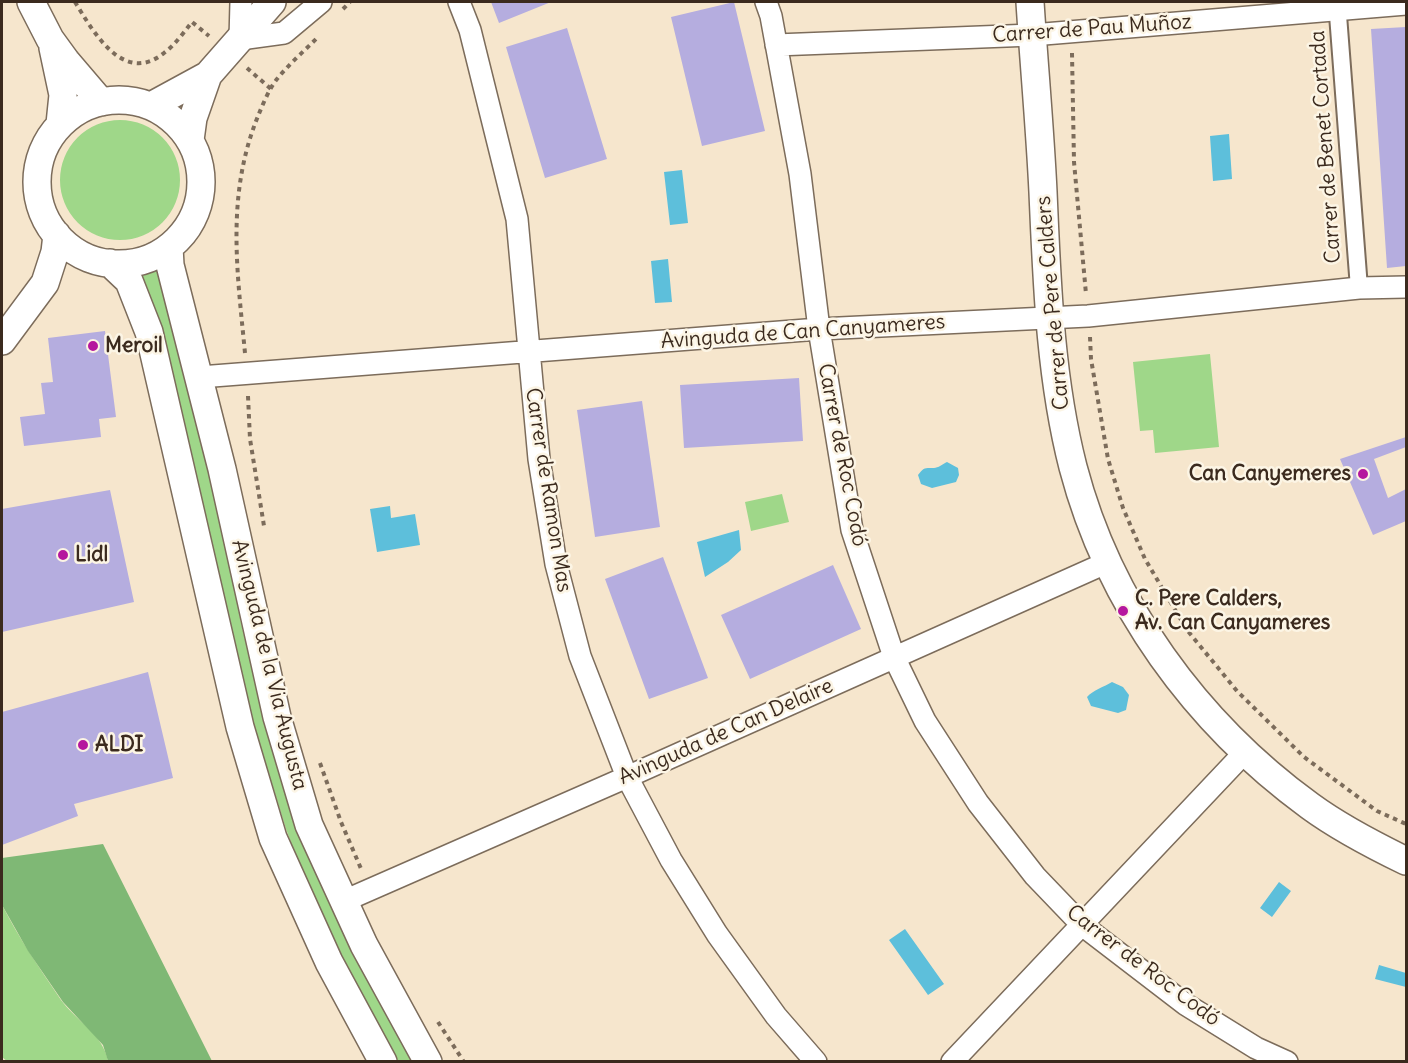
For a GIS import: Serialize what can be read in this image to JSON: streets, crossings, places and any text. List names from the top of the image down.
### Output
{
  "streets": {
    "street": [
      "Carrer de Pau Muñoz",
      "Carrer de Benet Cortada",
      "Carrer de Pere Calders",
      "Avinguda de Can Canyameres",
      "Carrer de Roc Codó",
      "Carrer de Ramon Mas",
      "Avinguda de la Via Augusta",
      "Avinguda de Can Delaire"
    ]
  },
  "crossings": [
    ["Carrer de Pau Muñoz", "Carrer de Benet Cortada"],
    ["Carrer de Pau Muñoz", "Carrer de Pere Calders"],
    ["Carrer de Pau Muñoz", "Carrer de Roc Codó"],
    ["Carrer de Benet Cortada", "Avinguda de Can Canyameres"],
    ["Carrer de Pere Calders", "Avinguda de Can Canyameres"],
    ["Carrer de Pere Calders", "Avinguda de Can Delaire"],
    ["Avinguda de Can Canyameres", "Carrer de Roc Codó"],
    ["Avinguda de Can Canyameres", "Carrer de Ramon Mas"],
    ["Avinguda de Can Canyameres", "Avinguda de la Via Augusta"],
    ["Carrer de Roc Codó", "Avinguda de Can Delaire"],
    ["Carrer de Ramon Mas", "Avinguda de Can Delaire"],
    ["Avinguda de la Via Augusta", "Avinguda de Can Delaire"]
  ],
  "places": [
    "Meroil",
    "Can Canyemeres",
    "Lidl",
    "C. Pere Calders, Av. Can Canyameres",
    "ALDI"
  ]
}
